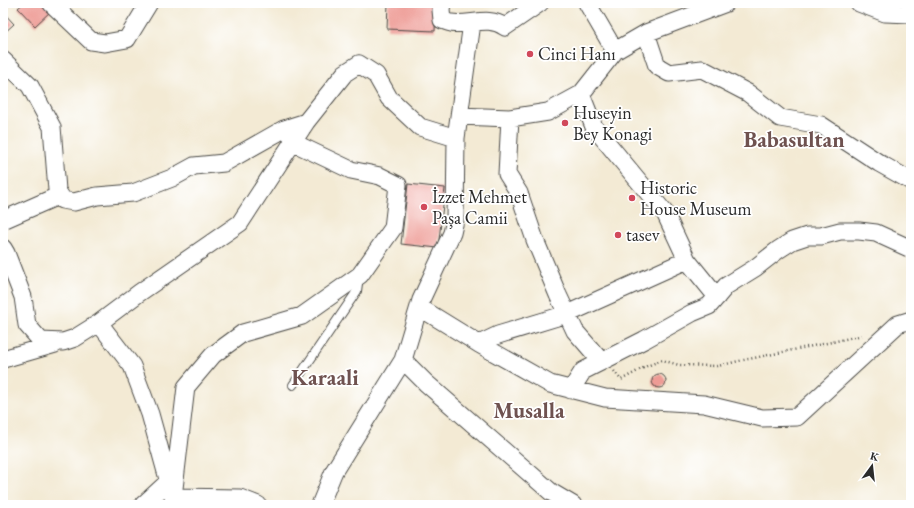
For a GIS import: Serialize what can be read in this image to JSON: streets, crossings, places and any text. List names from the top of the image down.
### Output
{
  "districts": ["Babasultan", "Karaali", "Musalla"],
  "places": [
    "Cinci Hanı",
    "Huseyin Bey Konagi",
    "Historic House Museum",
    "İzzet Mehmet Paşa Camii",
    "tasev"
  ],
  "north": "top"
}
